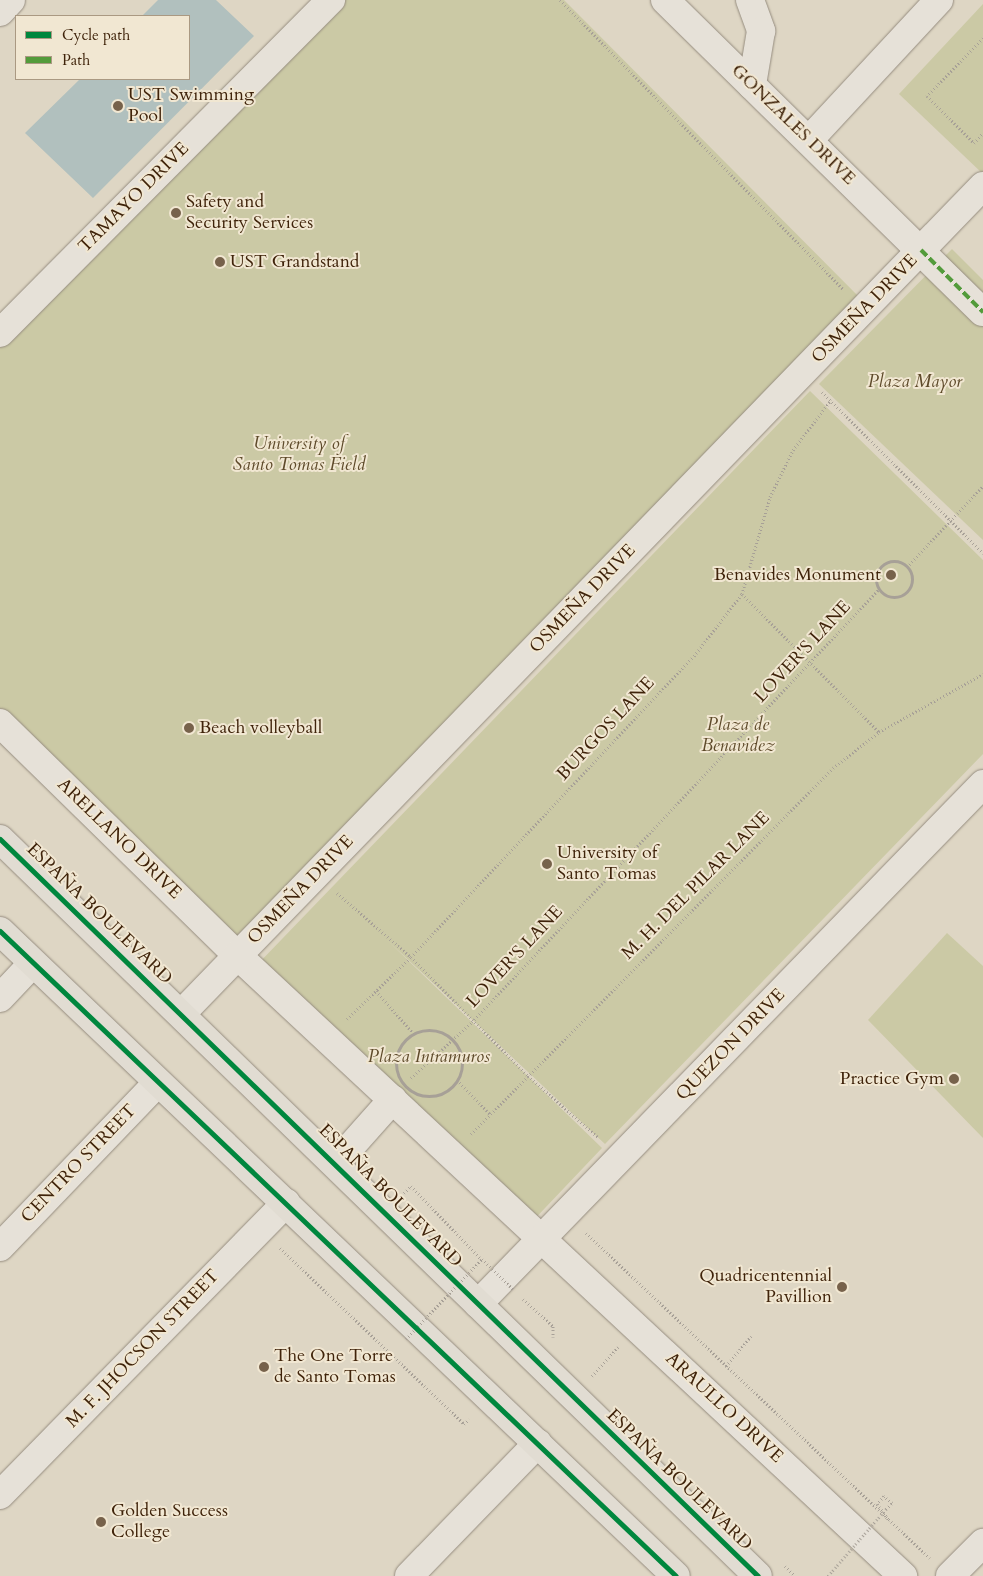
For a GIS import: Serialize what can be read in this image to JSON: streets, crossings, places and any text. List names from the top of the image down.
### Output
{
  "streets": {
    "main road": ["ESPAÑA BOULEVARD"],
    "street": [
      "GONZALES DRIVE",
      "TAMAYO DRIVE",
      "OSMEÑA DRIVE",
      "ARELLANO DRIVE",
      "QUEZON DRIVE",
      "CENTRO STREET",
      "M. F. JHOCSON STREET",
      "ARAULLO DRIVE"
    ],
    "path": ["LOVER'S LANE", "BURGOS LANE", "M. H. DEL PILAR LANE"]
  },
  "crossings": [
    ["GONZALES DRIVE", "OSMEÑA DRIVE"],
    ["OSMEÑA DRIVE", "ARELLANO DRIVE"],
    ["OSMEÑA DRIVE", "ESPAÑA BOULEVARD"],
    ["ESPAÑA BOULEVARD", "QUEZON DRIVE"],
    ["QUEZON DRIVE", "ARAULLO DRIVE"]
  ],
  "parks": [
    "Plaza Mayor",
    "University of Santo Tomas Field",
    "Plaza de Benavidez",
    "Plaza Intramuros"
  ],
  "places": [
    "UST Swimming Pool",
    "Safety and Security Services",
    "UST Grandstand",
    "Benavides Monument",
    "Beach volleyball",
    "University of Santo Tomas",
    "Practice Gym",
    "Quadricentennial Pavillion",
    "The One Torre de Santo Tomas",
    "Golden Success College"
  ],
  "legend": ["Cycle path", "Path"]
}
